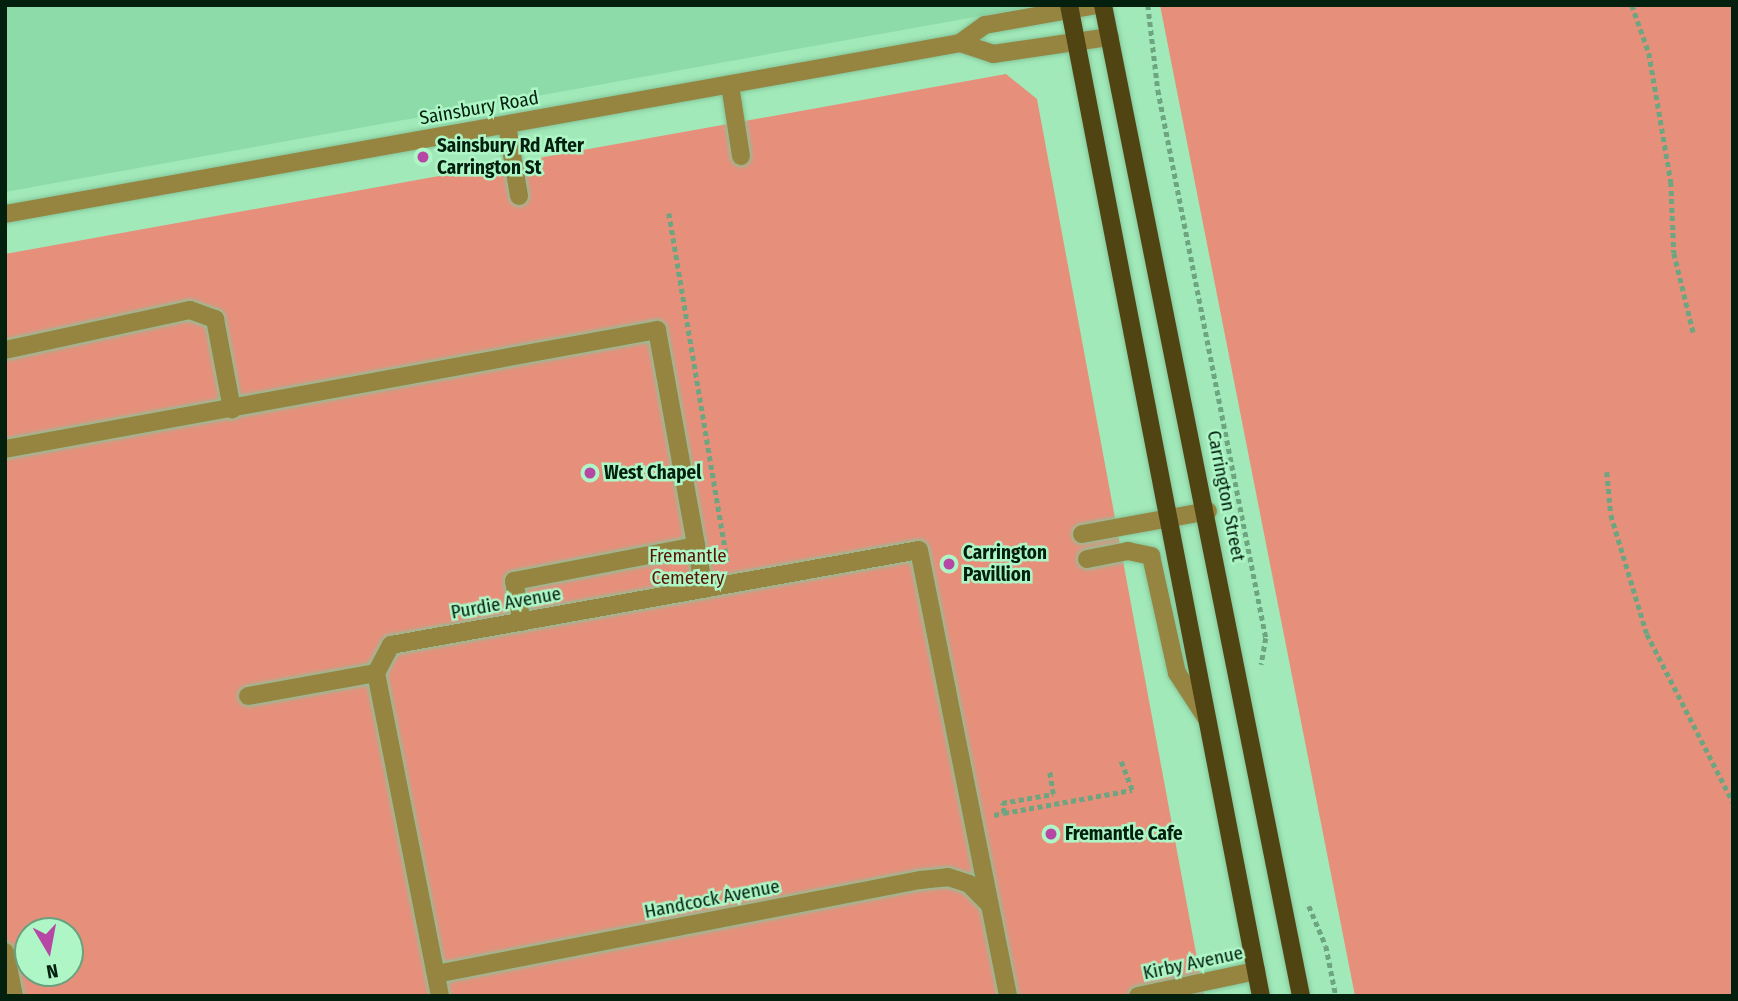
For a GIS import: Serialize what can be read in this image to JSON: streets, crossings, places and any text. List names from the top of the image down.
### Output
{
  "streets": {
    "main road": ["Carrington Street"],
    "street": [
      "Sainsbury Road",
      "Purdie Avenue",
      "Handcock Avenue",
      "Kirby Avenue"
    ]
  },
  "crossings": [
    ["Sainsbury Road", "Carrington Street"]
  ],
  "parks": ["Fremantle Cemetery"],
  "places": [
    "Sainsbury Rd After Carrington St",
    "West Chapel",
    "Carrington Pavillion",
    "Fremantle Cafe"
  ],
  "north": "bottom"
}
